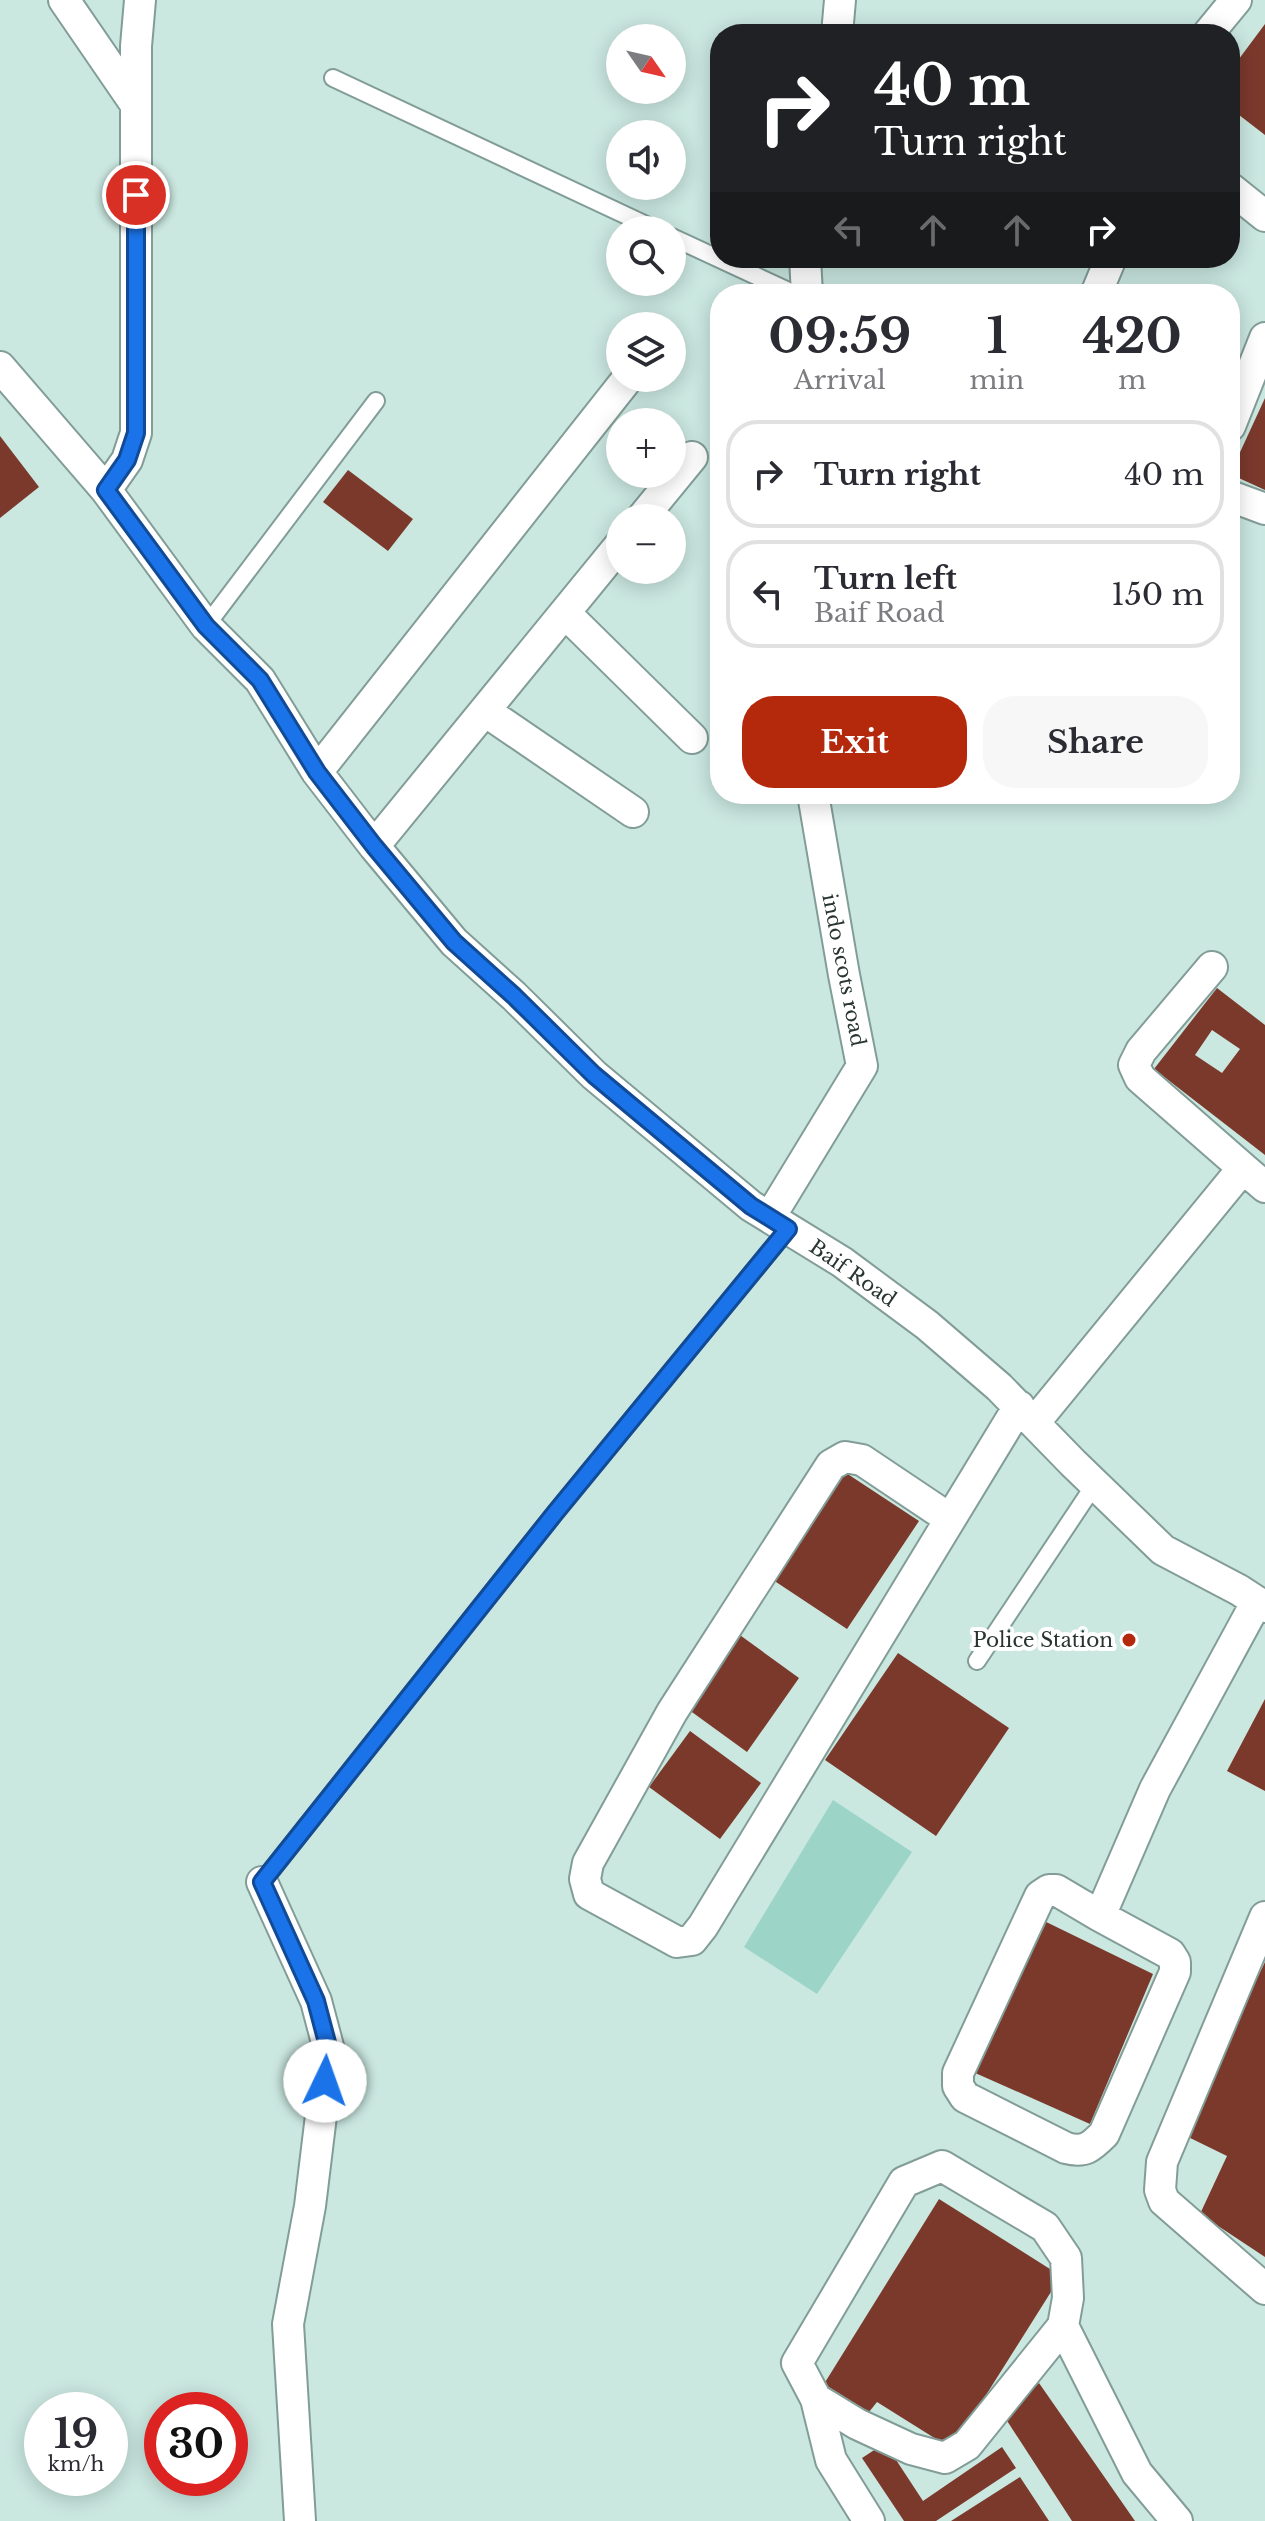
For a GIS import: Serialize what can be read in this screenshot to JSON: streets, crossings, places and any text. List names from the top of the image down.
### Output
{
  "streets": {
    "street": ["indo scots road", "Baif Road"]
  },
  "crossings": [
    ["indo scots road", "Baif Road"]
  ],
  "places": ["Police Station"],
  "north": "bottom right",
  "page": {
    "map_buttons": ["+", "−"],
    "turn": ["40 m", "Turn right"],
    "eta": [
      "09:59",
      "Arrival",
      "1",
      "min",
      "420",
      "m"
    ],
    "list": [
      {
        "name": "Turn right",
        "value": "40 m"
      },
      {
        "name": "Turn left",
        "note": "Baif Road",
        "value": "150 m"
      }
    ],
    "buttons": ["Exit", "Share"],
    "speed": "19 km/h",
    "limit": "30"
  }
}
